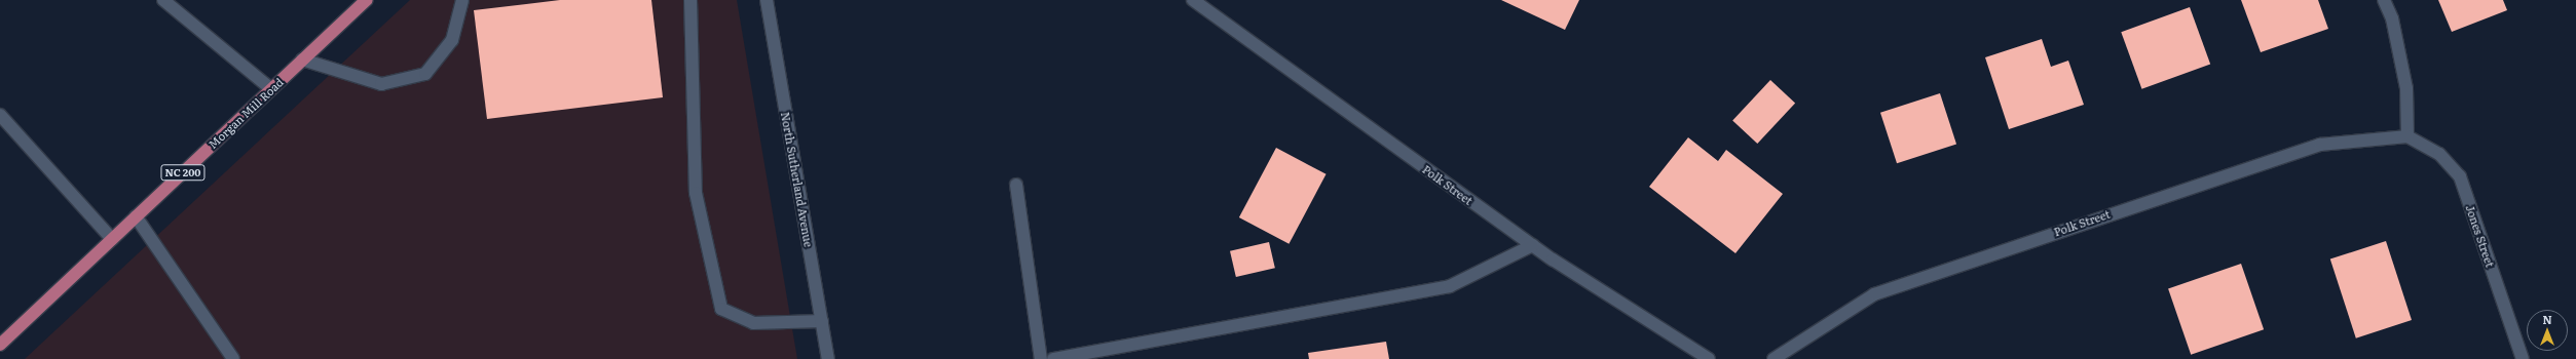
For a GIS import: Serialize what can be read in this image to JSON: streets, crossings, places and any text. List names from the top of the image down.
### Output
{
  "streets": {
    "main road": ["Morgan Mill Road", "NC 200"],
    "street": ["North Sutherland Avenue", "Polk Street", "Jones Street"]
  },
  "crossings": [
    ["Polk Street", "Jones Street"]
  ],
  "north": "top"
}
